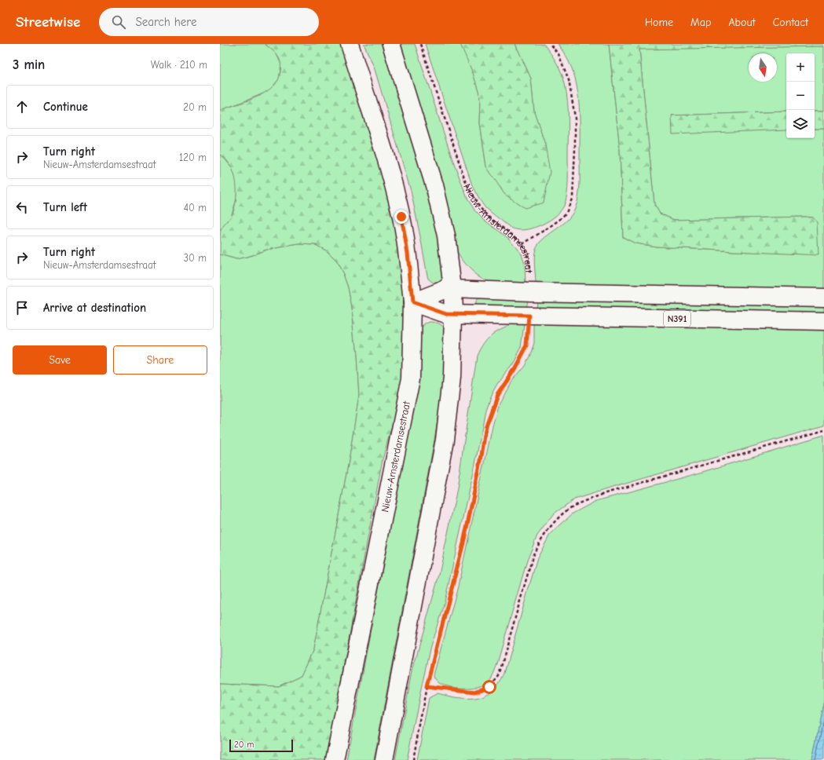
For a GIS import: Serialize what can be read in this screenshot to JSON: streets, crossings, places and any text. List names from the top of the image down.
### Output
{
  "streets": {
    "main road": ["Nieuw-Amsterdamsestraat", "N391"]
  },
  "crossings": [
    ["Nieuw-Amsterdamsestraat", "N391"]
  ],
  "scale_bar": "20 m",
  "north": "bottom",
  "page": {
    "header": "Streetwise",
    "search": "Search here",
    "nav": [
      "Home",
      "Map",
      "About",
      "Contact"
    ],
    "heading": ["3 min", "Walk · 210 m"],
    "map_buttons": ["+", "−"],
    "list": [
      ["Continue", "20 m"],
      ["Turn right", "Nieuw-Amsterdamsestraat", "120 m"],
      ["Turn left", "40 m"],
      ["Turn right", "Nieuw-Amsterdamsestraat", "30 m"],
      "Arrive at destination"
    ],
    "buttons": ["Save", "Share"],
    "scale": "20 m"
  }
}
